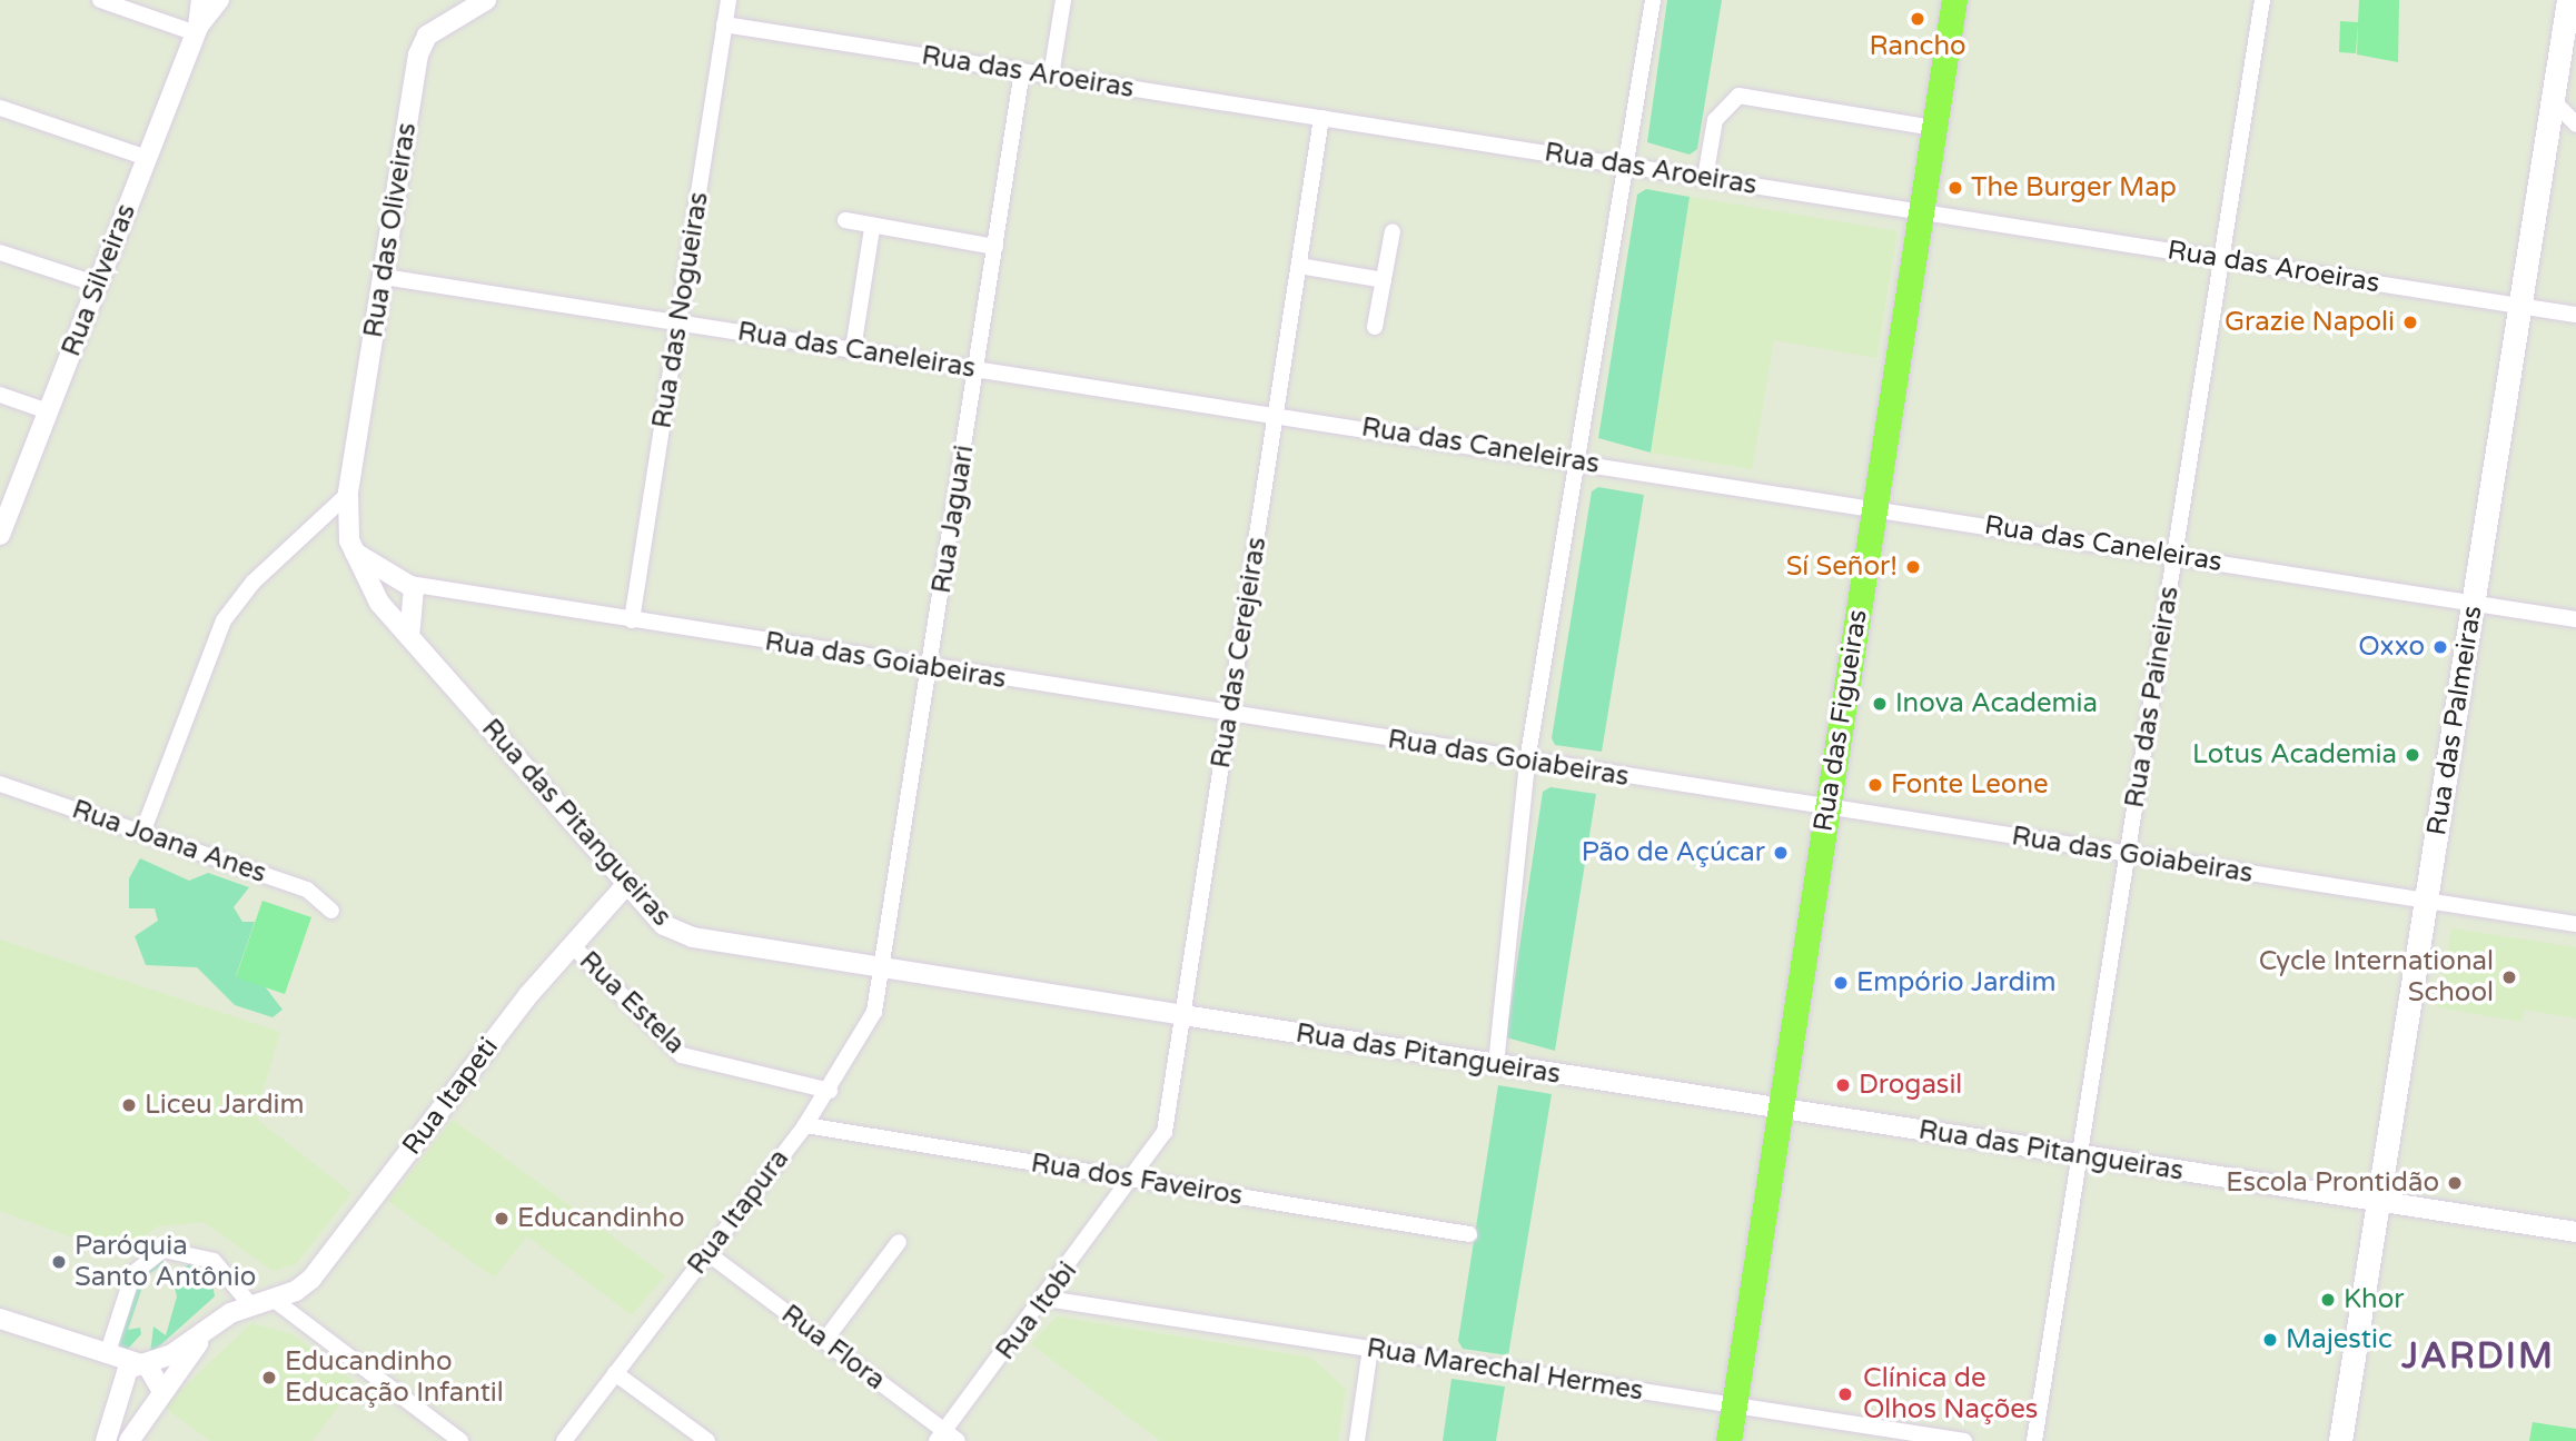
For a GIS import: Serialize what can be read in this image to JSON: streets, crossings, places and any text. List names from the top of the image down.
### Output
{
  "streets": {
    "main road": ["Rua das Figueiras", "Rua das Palmeiras"],
    "street": [
      "Rua das Aroeiras",
      "Rua das Oliveiras",
      "Rua Silveiras",
      "Rua das Nogueiras",
      "Rua das Caneleiras",
      "Rua Jaguari",
      "Rua das Cerejeiras",
      "Rua das Goiabeiras",
      "Rua das Paineiras",
      "Rua das Pitangueiras",
      "Rua Joana Anes",
      "Rua Estela",
      "Rua Itapeti",
      "Rua dos Faveiros",
      "Rua Itapura",
      "Rua Itobi",
      "Rua Flora",
      "Rua Marechal Hermes"
    ]
  },
  "crossings": [
    ["Rua das Aroeiras", "Rua das Nogueiras"],
    ["Rua das Aroeiras", "Rua Jaguari"],
    ["Rua das Aroeiras", "Rua das Cerejeiras"],
    ["Rua das Aroeiras", "Rua das Paineiras"],
    ["Rua das Aroeiras", "Rua das Figueiras"],
    ["Rua das Aroeiras", "Rua das Palmeiras"],
    ["Rua das Oliveiras", "Rua das Caneleiras"],
    ["Rua das Oliveiras", "Rua das Pitangueiras"],
    ["Rua das Nogueiras", "Rua das Caneleiras"],
    ["Rua das Nogueiras", "Rua das Goiabeiras"],
    ["Rua das Caneleiras", "Rua Jaguari"],
    ["Rua das Caneleiras", "Rua das Cerejeiras"],
    ["Rua das Caneleiras", "Rua das Paineiras"],
    ["Rua das Caneleiras", "Rua das Figueiras"],
    ["Rua das Caneleiras", "Rua das Palmeiras"],
    ["Rua Jaguari", "Rua das Goiabeiras"],
    ["Rua Jaguari", "Rua das Pitangueiras"],
    ["Rua Jaguari", "Rua Itapura"],
    ["Rua das Cerejeiras", "Rua das Goiabeiras"],
    ["Rua das Cerejeiras", "Rua das Pitangueiras"],
    ["Rua das Cerejeiras", "Rua dos Faveiros"],
    ["Rua das Cerejeiras", "Rua Itobi"],
    ["Rua das Goiabeiras", "Rua das Paineiras"],
    ["Rua das Goiabeiras", "Rua das Figueiras"],
    ["Rua das Goiabeiras", "Rua das Palmeiras"],
    ["Rua das Paineiras", "Rua das Pitangueiras"],
    ["Rua das Figueiras", "Rua das Pitangueiras"],
    ["Rua das Figueiras", "Rua Marechal Hermes"],
    ["Rua das Palmeiras", "Rua das Pitangueiras"],
    ["Rua das Pitangueiras", "Rua Itapeti"],
    ["Rua das Pitangueiras", "Rua Itapura"],
    ["Rua Estela", "Rua Itapeti"],
    ["Rua Estela", "Rua Itapura"],
    ["Rua dos Faveiros", "Rua Itapura"],
    ["Rua dos Faveiros", "Rua Itobi"],
    ["Rua Itapura", "Rua Flora"],
    ["Rua Itobi", "Rua Flora"],
    ["Rua Itobi", "Rua Marechal Hermes"]
  ],
  "districts": ["JARDIM"],
  "places": [
    "Rancho",
    "The Burger Map",
    "Grazie Napoli",
    "Sí Señor!",
    "Oxxo",
    "Inova Academia",
    "Lotus Academia",
    "Fonte Leone",
    "Pão de Açúcar",
    "Cycle International School",
    "Empório Jardim",
    "Drogasil",
    "Liceu Jardim",
    "Escola Prontidão",
    "Educandinho",
    "Paróquia Santo Antônio",
    "Khor",
    "Majestic",
    "Educandinho Educação Infantil",
    "Clínica de Olhos Nações"
  ]
}
